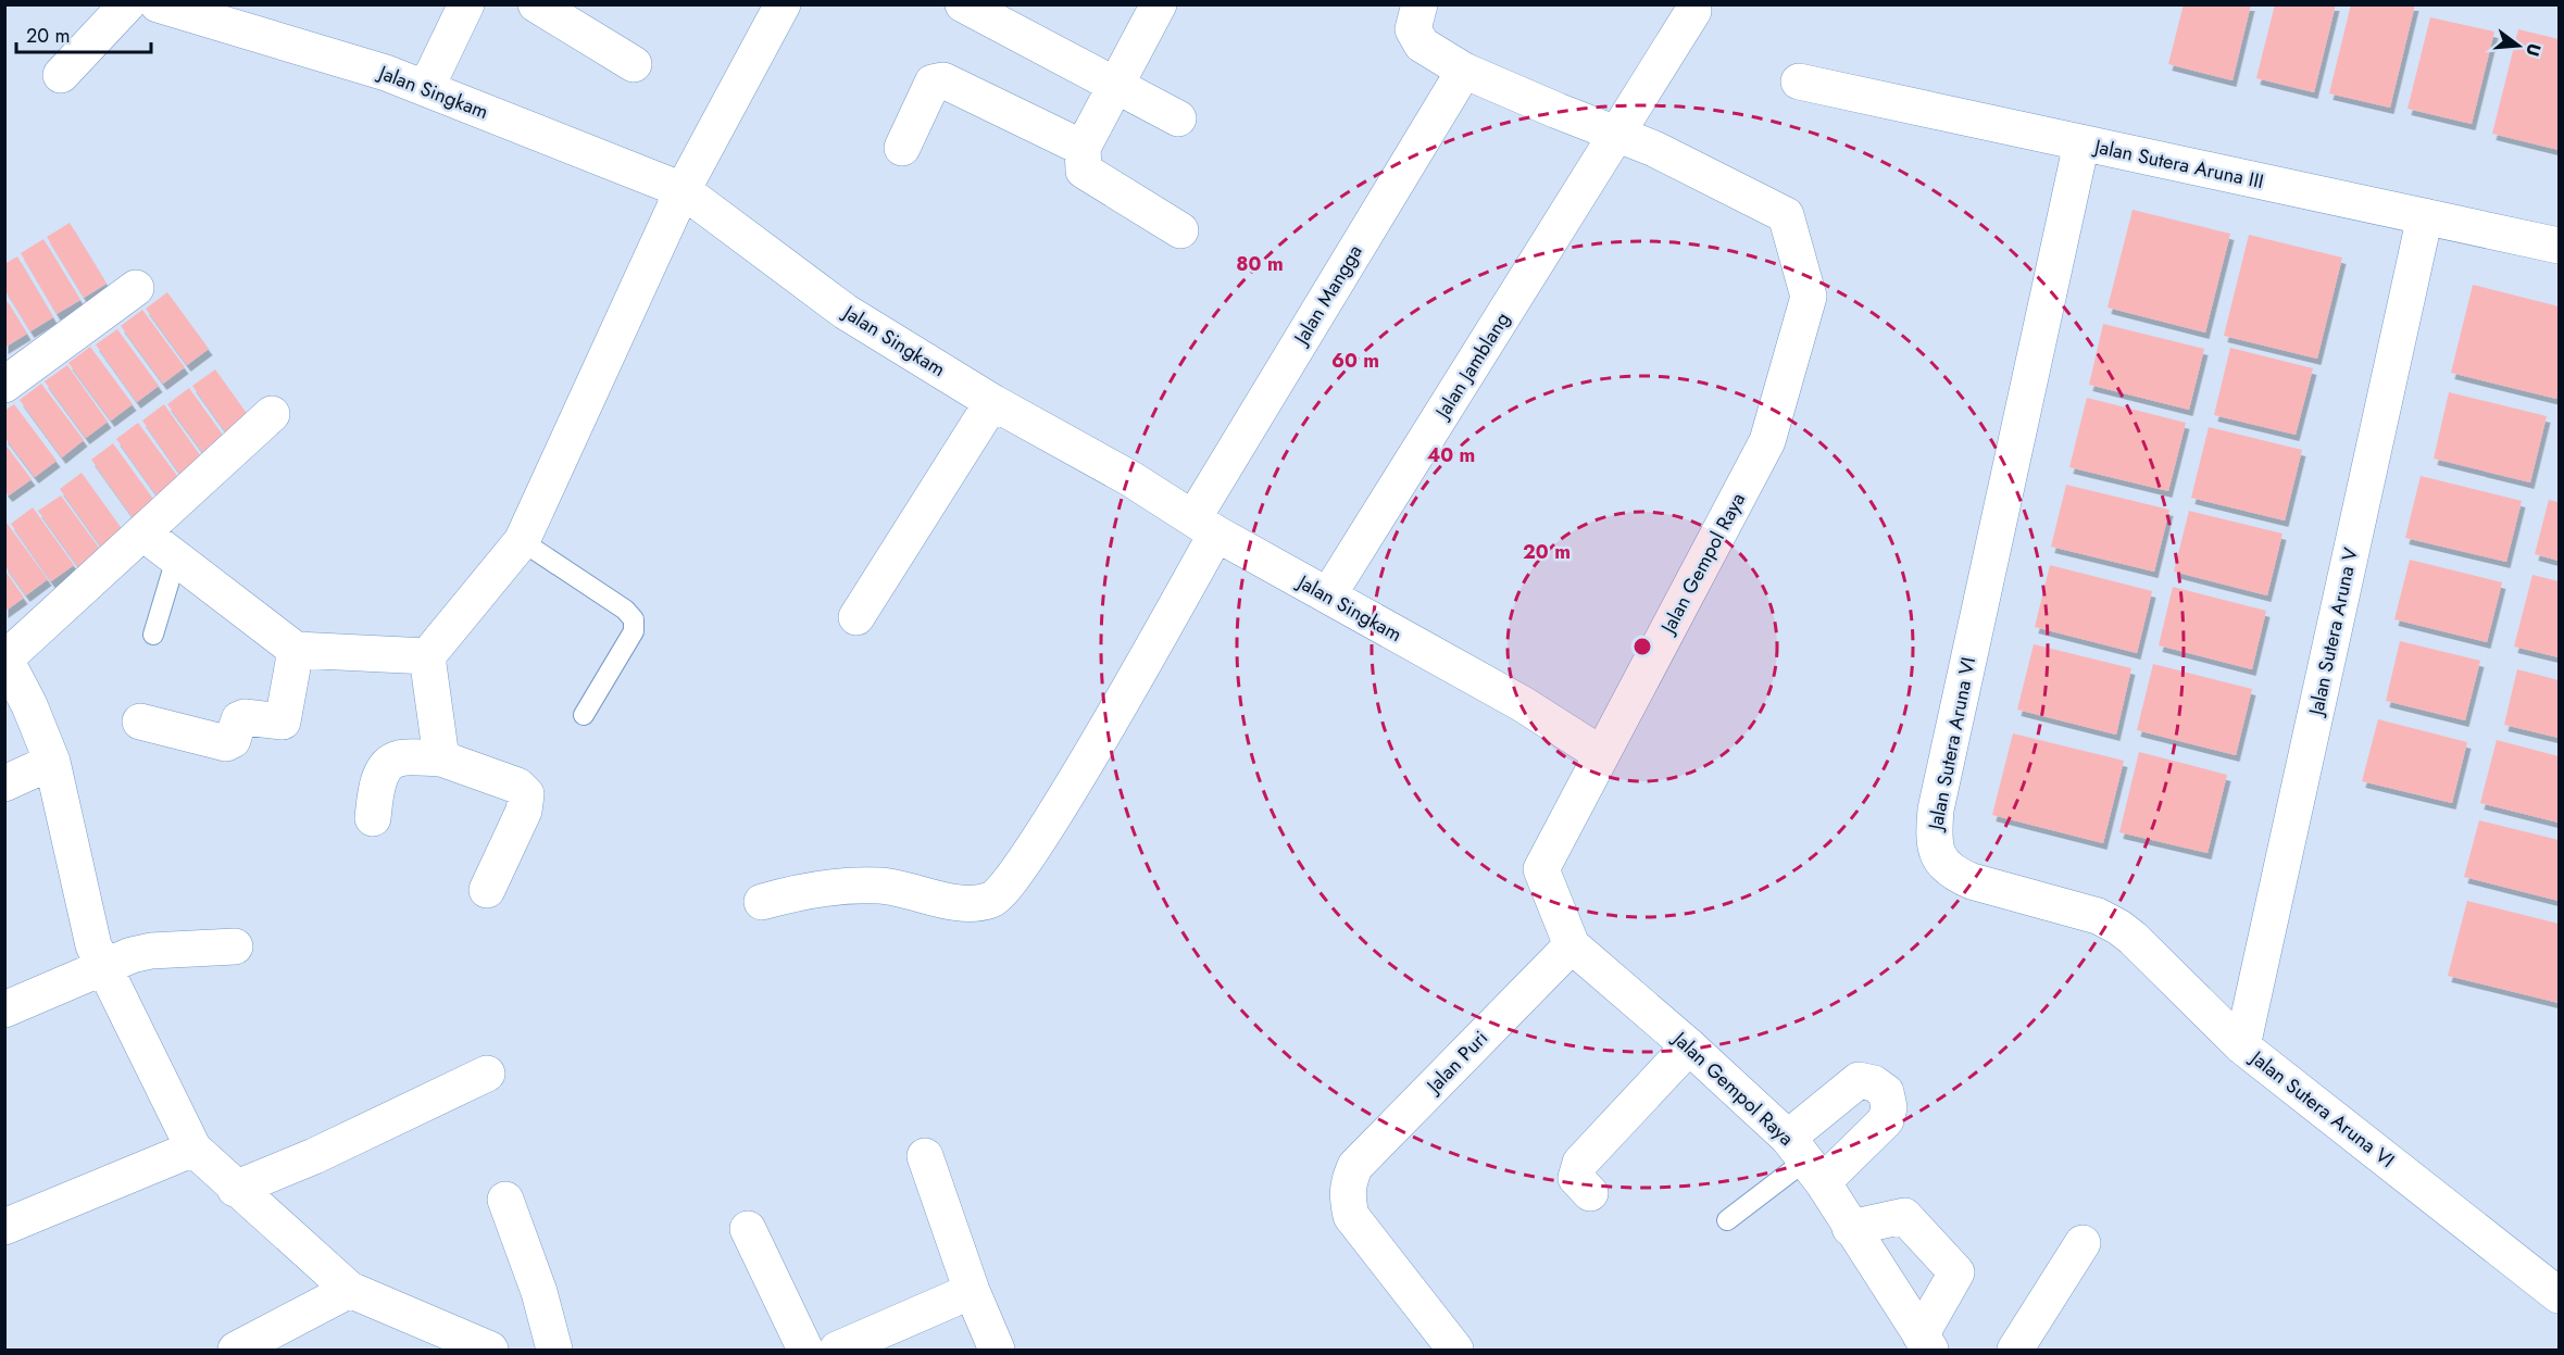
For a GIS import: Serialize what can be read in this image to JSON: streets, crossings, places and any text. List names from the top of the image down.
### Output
{
  "streets": {
    "street": [
      "Jalan Singkam",
      "Jalan Sutera Aruna III",
      "Jalan Mangga",
      "Jalan Jamblang",
      "Jalan Gempol Raya",
      "Jalan Sutera Aruna V",
      "Jalan Sutera Aruna VI",
      "Jalan Puri"
    ]
  },
  "crossings": [
    ["Jalan Singkam", "Jalan Mangga"],
    ["Jalan Singkam", "Jalan Jamblang"],
    ["Jalan Singkam", "Jalan Gempol Raya"],
    ["Jalan Sutera Aruna III", "Jalan Sutera Aruna V"],
    ["Jalan Sutera Aruna III", "Jalan Sutera Aruna VI"],
    ["Jalan Mangga", "Jalan Gempol Raya"],
    ["Jalan Jamblang", "Jalan Gempol Raya"],
    ["Jalan Gempol Raya", "Jalan Puri"],
    ["Jalan Sutera Aruna V", "Jalan Sutera Aruna VI"]
  ],
  "scale_bar": "20 m",
  "north": "right",
  "rings": [
    "80 m",
    "60 m",
    "40 m",
    "20 m"
  ]
}
